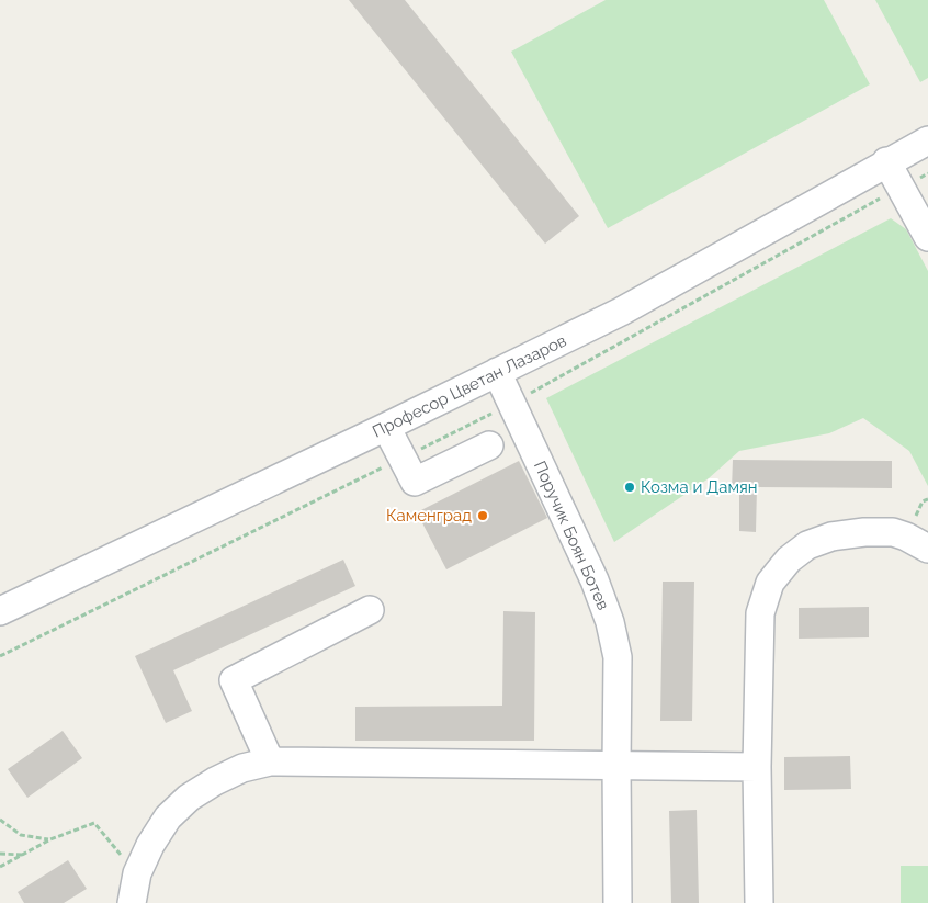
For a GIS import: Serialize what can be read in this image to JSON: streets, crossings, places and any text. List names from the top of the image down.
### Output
{
  "streets": {
    "street": ["Професор Цветан Лазаров", "Поручик Боян Ботев"]
  },
  "crossings": [
    ["Професор Цветан Лазаров", "Поручик Боян Ботев"]
  ],
  "places": ["Козма и Дамян", "Каменград"]
}
